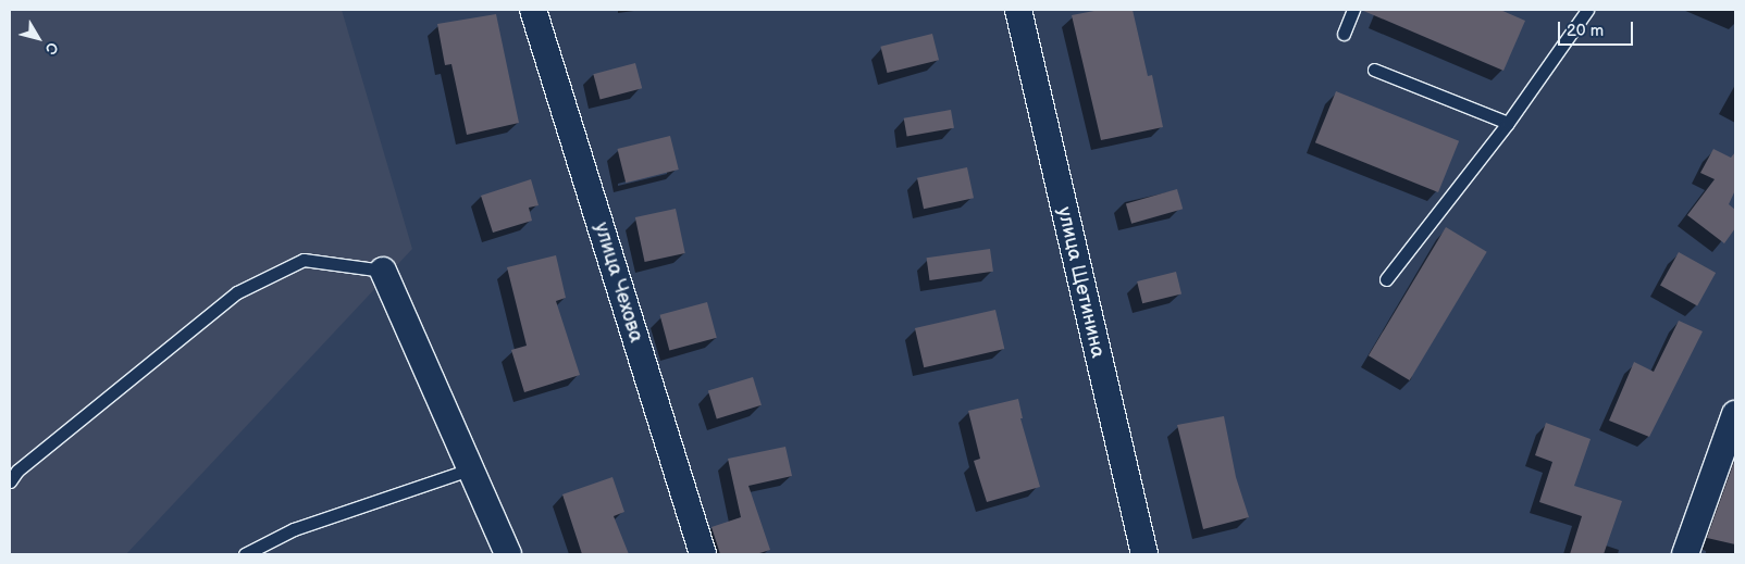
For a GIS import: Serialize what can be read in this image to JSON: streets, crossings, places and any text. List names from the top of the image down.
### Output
{
  "streets": {
    "street": ["улица Чехова", "улица Щетинина"]
  },
  "scale_bar": "20 m",
  "north": "bottom right"
}
